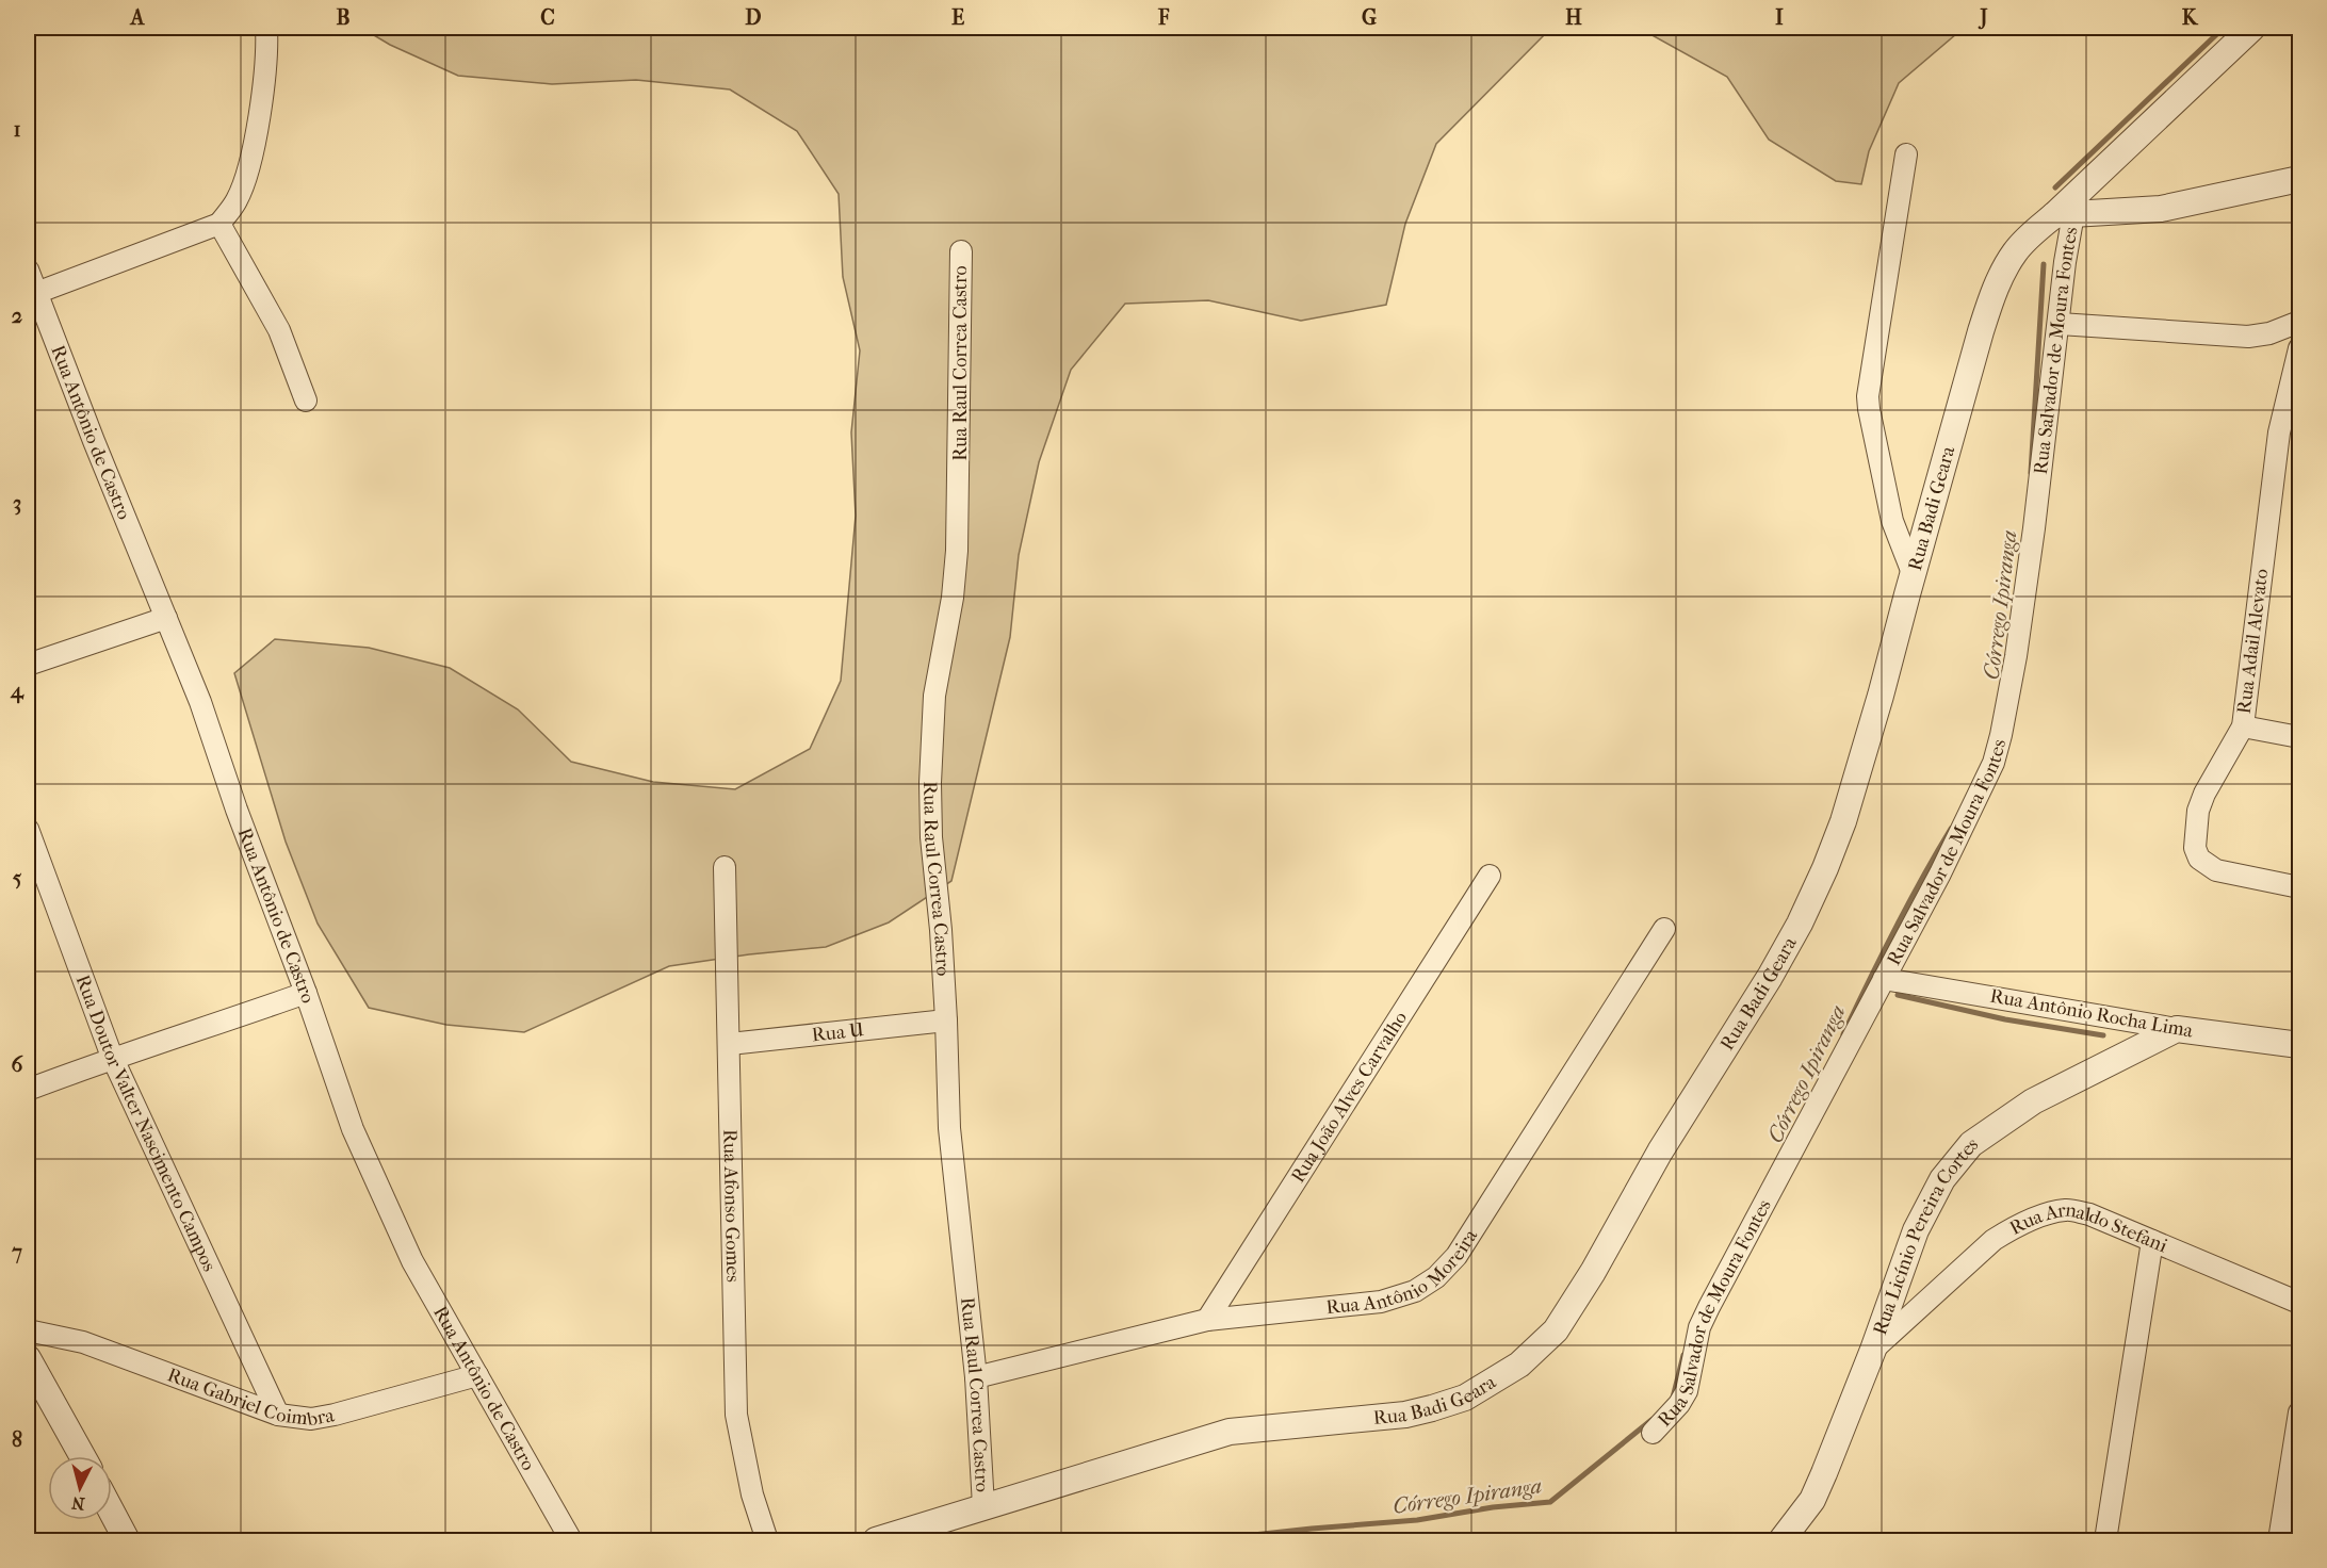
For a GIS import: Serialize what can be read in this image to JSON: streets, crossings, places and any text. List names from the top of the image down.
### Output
{
  "streets": {
    "street": [
      "Rua Salvador de Moura Fontes",
      "Rua Raul Correa Castro",
      "Rua Antônio de Castro",
      "Rua Badi Geara",
      "Rua Adail Alevato",
      "Rua Antônio Rocha Lima",
      "Rua U",
      "Rua João Alves Carvalho",
      "Rua Doutor Valter Nascimento Campos",
      "Rua Afonso Gomes",
      "Rua Licínio Pereira Cortes",
      "Rua Arnaldo Stefani",
      "Rua Antônio Moreira",
      "Rua Gabriel Coimbra"
    ]
  },
  "crossings": [
    ["Rua Salvador de Moura Fontes", "Rua Badi Geara"],
    ["Rua Salvador de Moura Fontes", "Rua Antônio Rocha Lima"],
    ["Rua Raul Correa Castro", "Rua Badi Geara"],
    ["Rua Raul Correa Castro", "Rua U"],
    ["Rua Raul Correa Castro", "Rua Antônio Moreira"],
    ["Rua Antônio de Castro", "Rua Gabriel Coimbra"],
    ["Rua Antônio Rocha Lima", "Rua Licínio Pereira Cortes"],
    ["Rua U", "Rua Afonso Gomes"],
    ["Rua João Alves Carvalho", "Rua Antônio Moreira"],
    ["Rua Doutor Valter Nascimento Campos", "Rua Gabriel Coimbra"],
    ["Rua Licínio Pereira Cortes", "Rua Arnaldo Stefani"]
  ],
  "water": ["Córrego Ipiranga"],
  "north": "bottom",
  "grid": {
    "columns": [
      "A",
      "B",
      "C",
      "D",
      "E",
      "F",
      "G",
      "H",
      "I",
      "J",
      "K"
    ],
    "rows": [
      "1",
      "2",
      "3",
      "4",
      "5",
      "6",
      "7",
      "8"
    ]
  }
}
